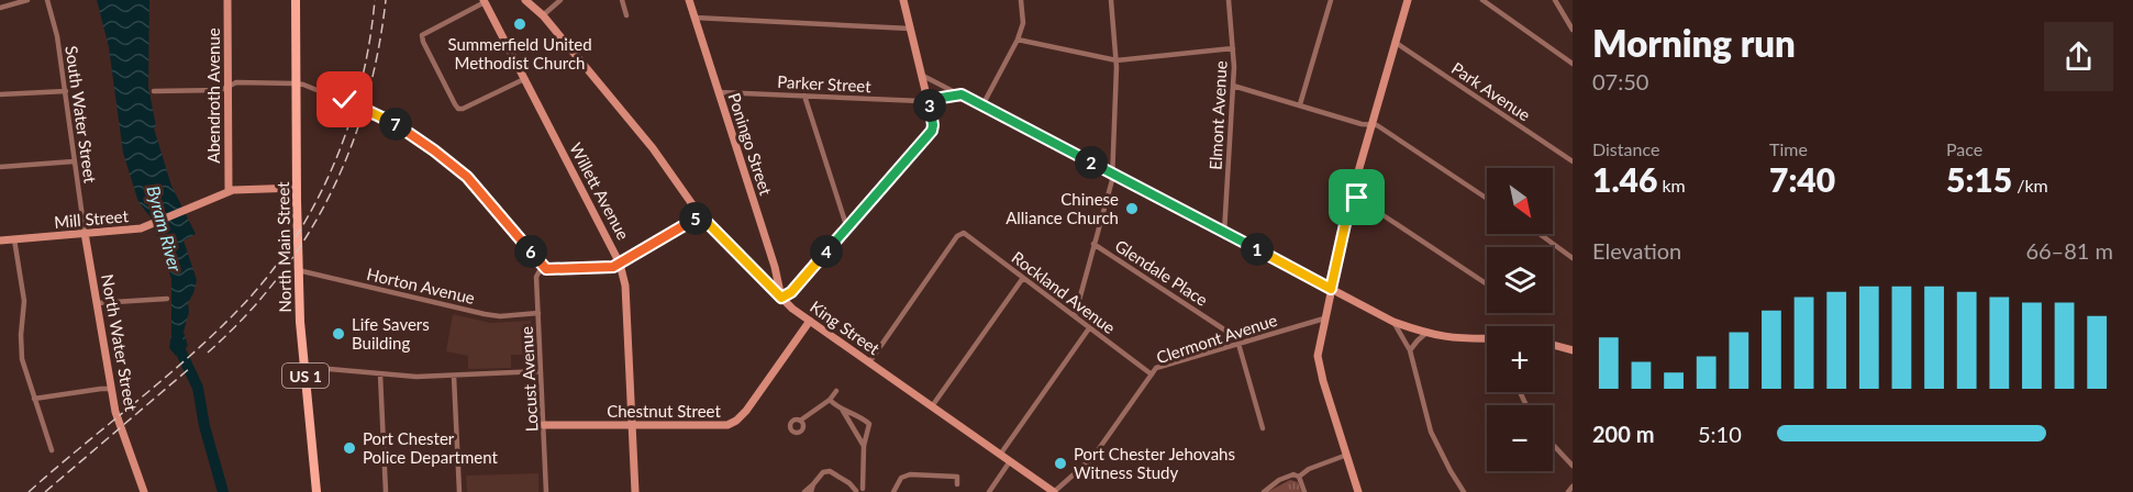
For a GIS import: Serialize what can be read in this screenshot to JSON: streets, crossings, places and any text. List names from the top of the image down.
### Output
{
  "streets": {
    "main road": ["North Main Street", "US 1"],
    "street": [
      "Parker Street",
      "Park Avenue",
      "Abendroth Avenue",
      "South Water Street",
      "Elmont Avenue",
      "Poningo Street",
      "Willett Avenue",
      "Mill Street",
      "Glendale Place",
      "Horton Avenue",
      "Rockland Avenue",
      "King Street",
      "Clermont Avenue",
      "North Water Street",
      "Locust Avenue",
      "Chestnut Street"
    ]
  },
  "crossings": [
    ["Parker Street", "Poningo Street"],
    ["Abendroth Avenue", "Mill Street"],
    ["South Water Street", "Mill Street"],
    ["South Water Street", "North Water Street"],
    ["Poningo Street", "King Street"],
    ["Willett Avenue", "Chestnut Street"],
    ["Mill Street", "North Main Street"],
    ["Mill Street", "North Water Street"],
    ["North Main Street", "Horton Avenue"],
    ["Glendale Place", "Clermont Avenue"],
    ["Horton Avenue", "Locust Avenue"],
    ["Rockland Avenue", "King Street"],
    ["Rockland Avenue", "Clermont Avenue"],
    ["King Street", "Clermont Avenue"],
    ["King Street", "Chestnut Street"],
    ["Locust Avenue", "Chestnut Street"]
  ],
  "water": ["Byram River"],
  "places": [
    "Summerfield United Methodist Church",
    "Chinese Alliance Church",
    "Life Savers Building",
    "Port Chester Police Department",
    "Port Chester Jehovahs Witness Study"
  ],
  "north": "bottom right",
  "page": {
    "heading": ["Morning run", "07:50"],
    "pins": [
      "3",
      "7",
      "2",
      "5",
      "1",
      "4",
      "6"
    ],
    "stats": [
      ["Distance", "1.46 km"],
      ["Time", "7:40"],
      ["Pace", "5:15 /km"]
    ],
    "map_buttons": ["+", "−"],
    "chart": ["Elevation", "66–81 m"],
    "list": [
      {
        "name": "200 m",
        "note": "5:10"
      }
    ]
  }
}
